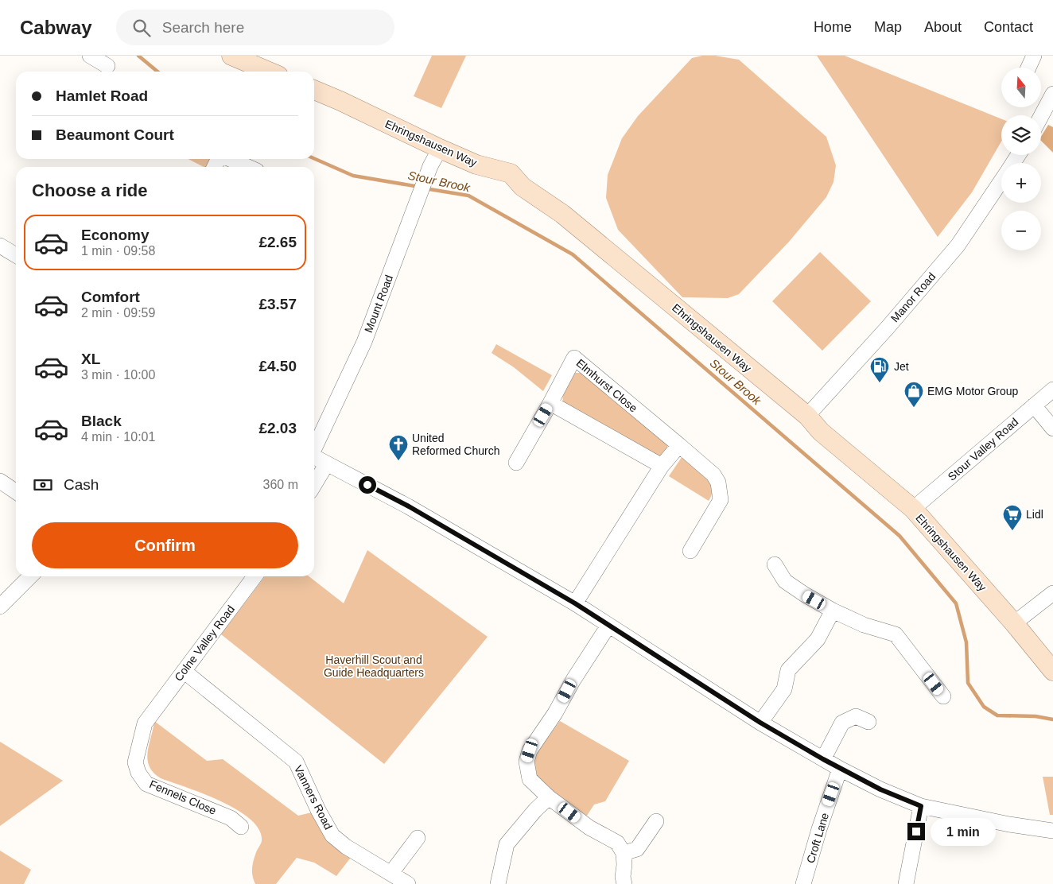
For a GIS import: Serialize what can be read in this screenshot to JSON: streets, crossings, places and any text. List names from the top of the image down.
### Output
{
  "streets": {
    "main road": ["Ehringshausen Way"],
    "street": [
      "Manor Road",
      "Mount Road",
      "Elmhurst Close",
      "Stour Valley Road",
      "Colne Valley Road",
      "Fennels Close",
      "Vanners Road",
      "Croft Lane"
    ]
  },
  "crossings": [
    ["Ehringshausen Way", "Manor Road"],
    ["Ehringshausen Way", "Mount Road"],
    ["Ehringshausen Way", "Stour Valley Road"],
    ["Colne Valley Road", "Fennels Close"],
    ["Colne Valley Road", "Vanners Road"]
  ],
  "water": ["Stour Brook"],
  "parks": ["Haverhill Scout and Guide Headquarters"],
  "places": {
    "fuel station": ["Jet"],
    "shop": ["EMG Motor Group"],
    "church": ["United Reformed Church"],
    "supermarket": ["Lidl"]
  },
  "north": "top",
  "page": {
    "header": "Cabway",
    "search": "Search here",
    "nav": [
      "Home",
      "Map",
      "About",
      "Contact"
    ],
    "map_buttons": ["+", "−"],
    "banner": ["Hamlet Road", "Beaumont Court"],
    "heading": "Choose a ride",
    "list": [
      {
        "name": "Economy",
        "note": "1 min · 09:58",
        "value": "£2.65"
      },
      {
        "name": "Comfort",
        "note": "2 min · 09:59",
        "value": "£3.57"
      },
      {
        "name": "XL",
        "note": "3 min · 10:00",
        "value": "£4.50"
      },
      {
        "name": "Black",
        "note": "4 min · 10:01",
        "value": "£2.03"
      }
    ],
    "pay": ["Cash", "360 m"],
    "buttons": "Confirm",
    "bubble": "1 min"
  }
}
